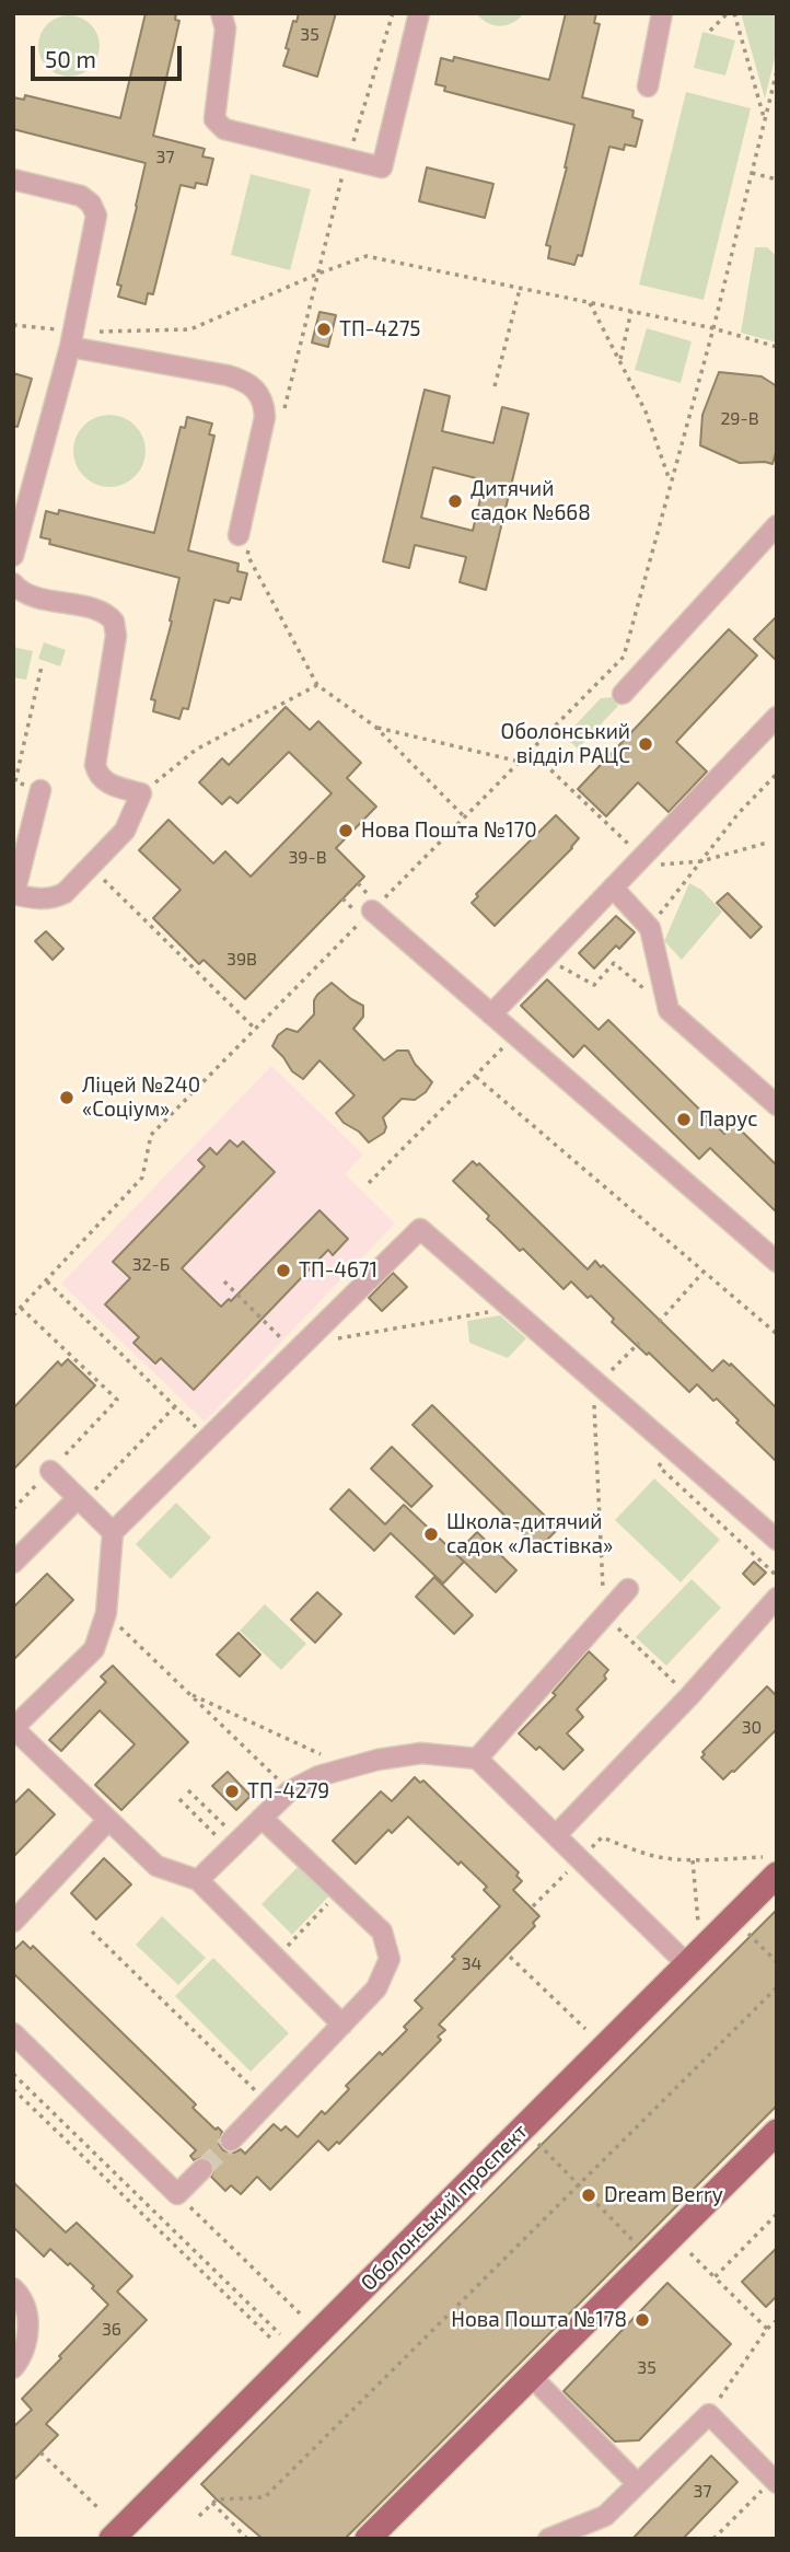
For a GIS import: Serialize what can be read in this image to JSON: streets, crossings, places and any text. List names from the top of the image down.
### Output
{
  "streets": {
    "main road": ["Оболонський проспект"]
  },
  "places": [
    "ТП-4275",
    "Дитячий садок №668",
    "Оболонський відділ РАЦС",
    "Нова Пошта №170",
    "Ліцей №240 «Соціум»",
    "Парус",
    "ТП-4671",
    "Школа-дитячий садок «Ластівка»",
    "ТП-4279",
    "Dream Berry",
    "Нова Пошта №178"
  ],
  "house_numbers": [
    "35",
    "37",
    "29-В",
    "39-В",
    "39В",
    "32-Б",
    "30",
    "34",
    "36",
    "35",
    "37"
  ],
  "scale_bar": "50 m"
}
